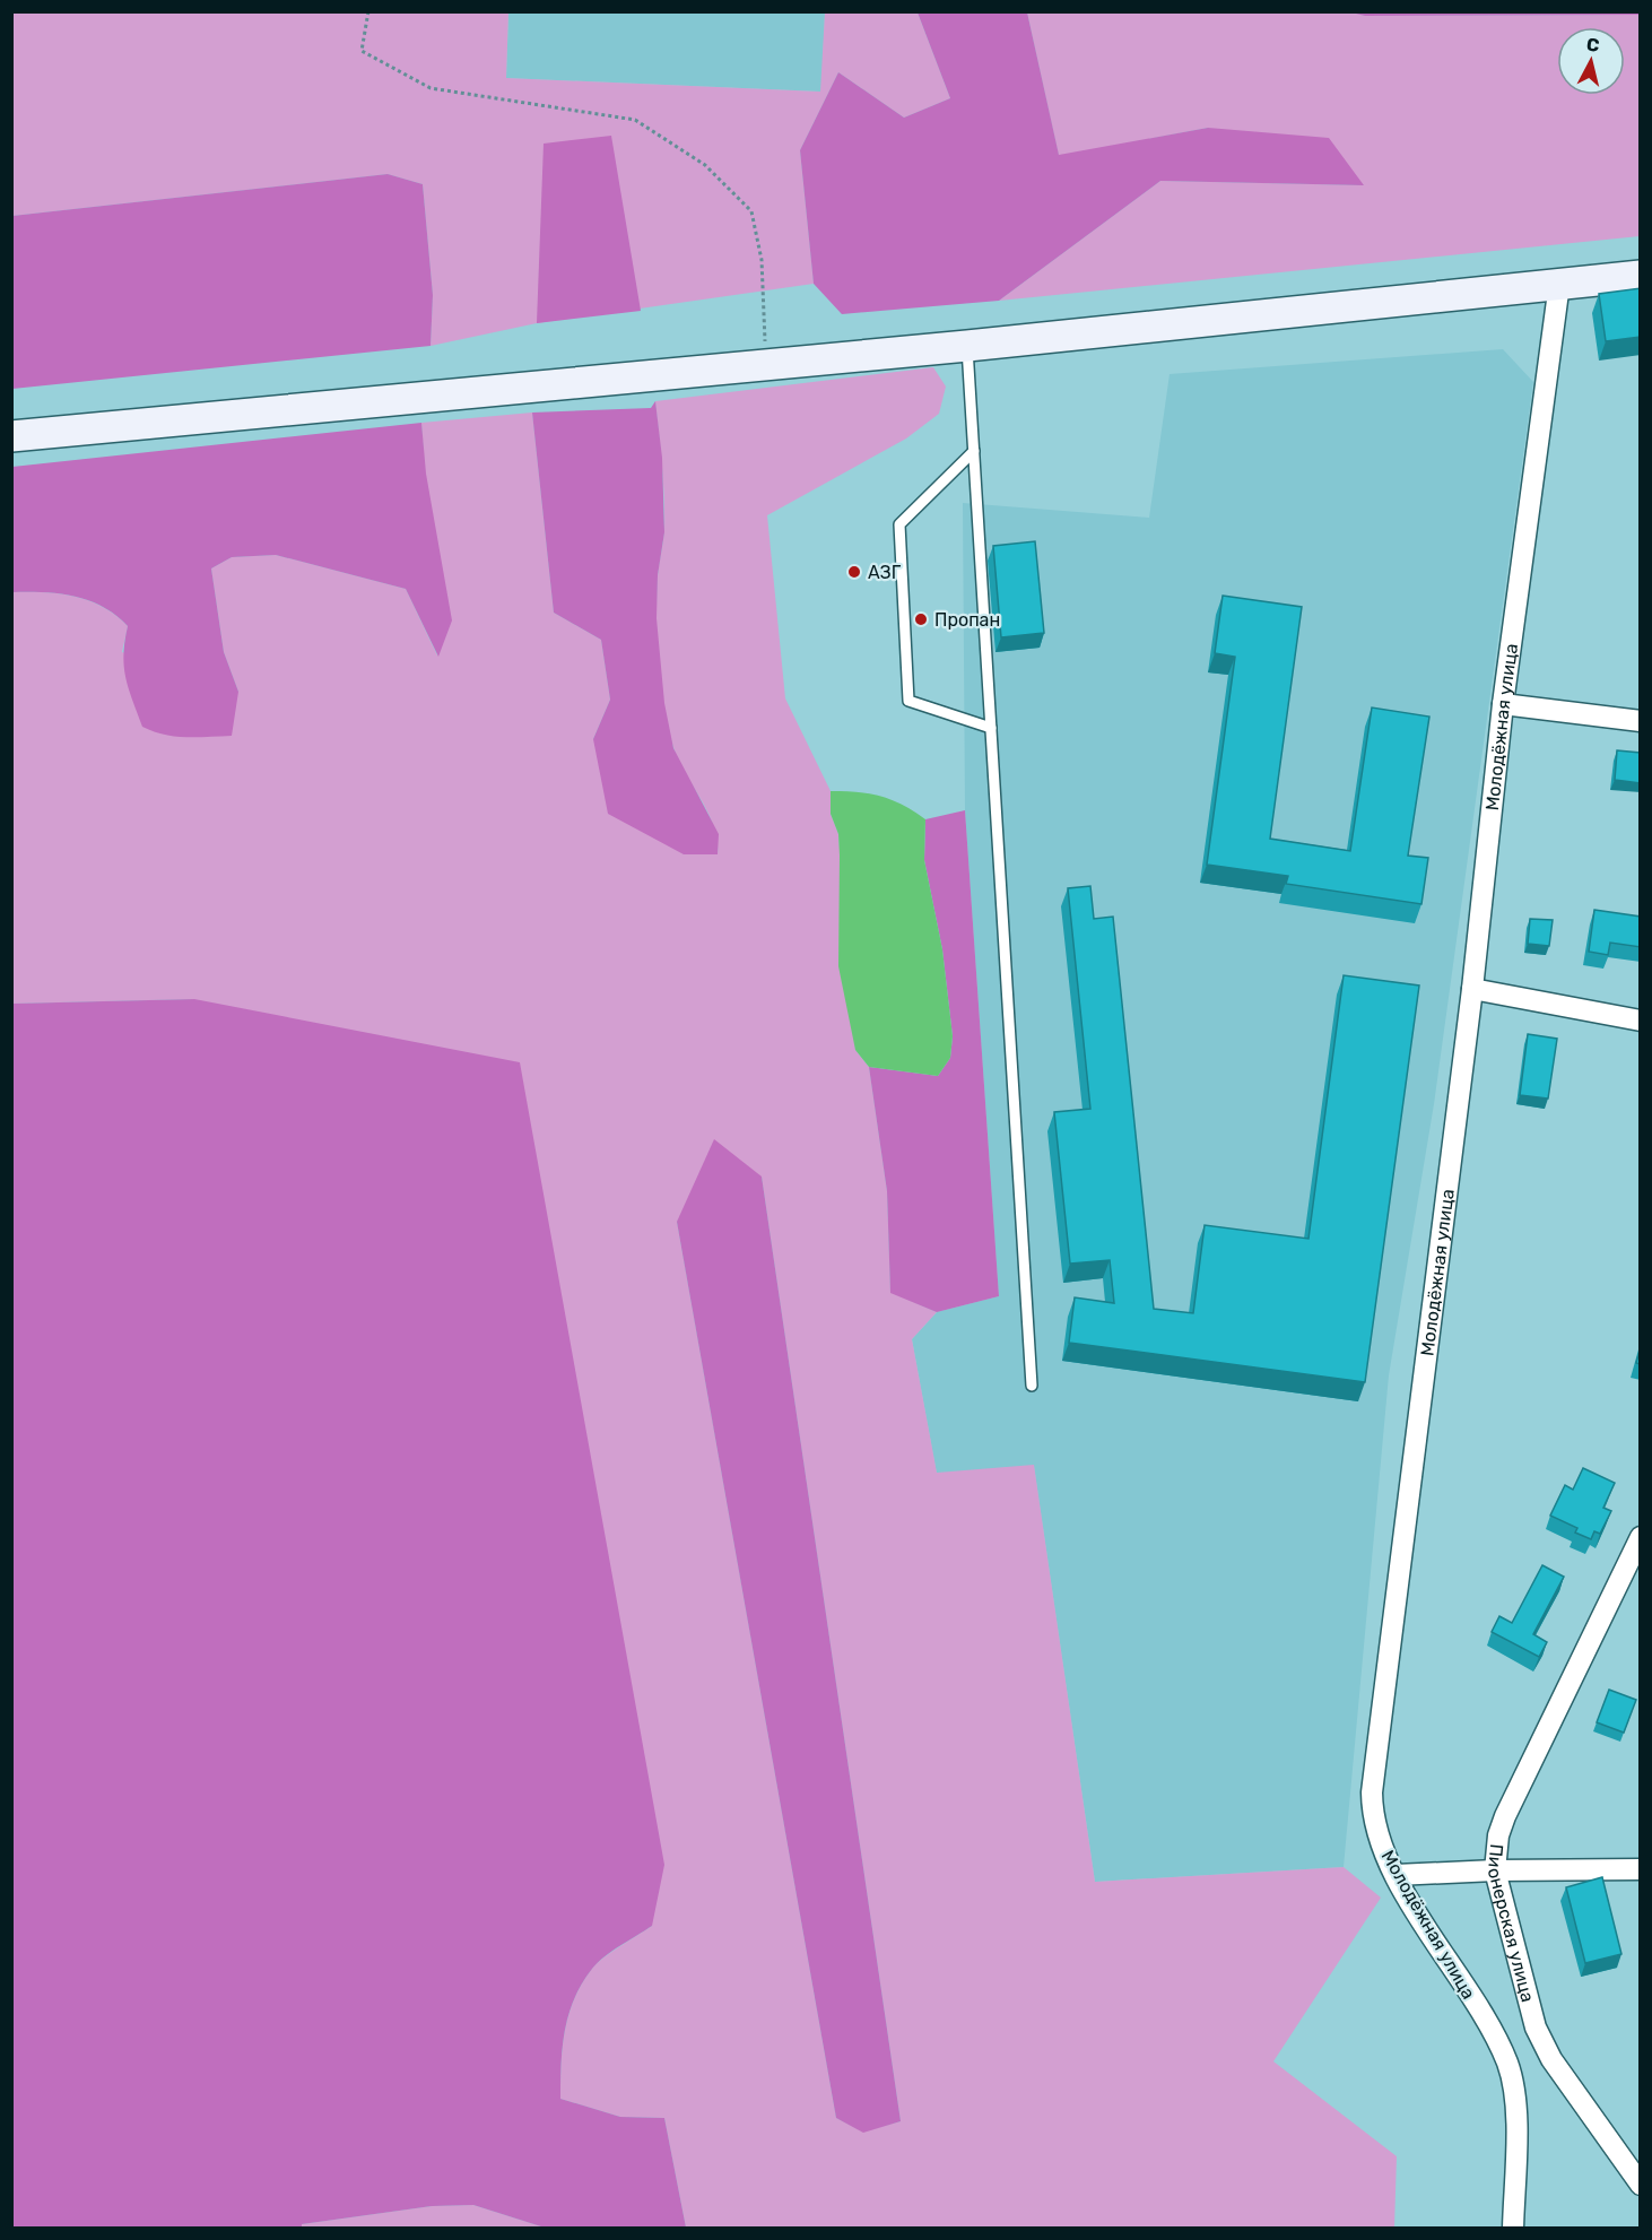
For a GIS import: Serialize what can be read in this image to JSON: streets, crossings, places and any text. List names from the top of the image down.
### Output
{
  "streets": {
    "street": ["Молодёжная улица", "Пионерская улица"]
  },
  "places": ["АЗГ", "Пропан"],
  "north": "top"
}
